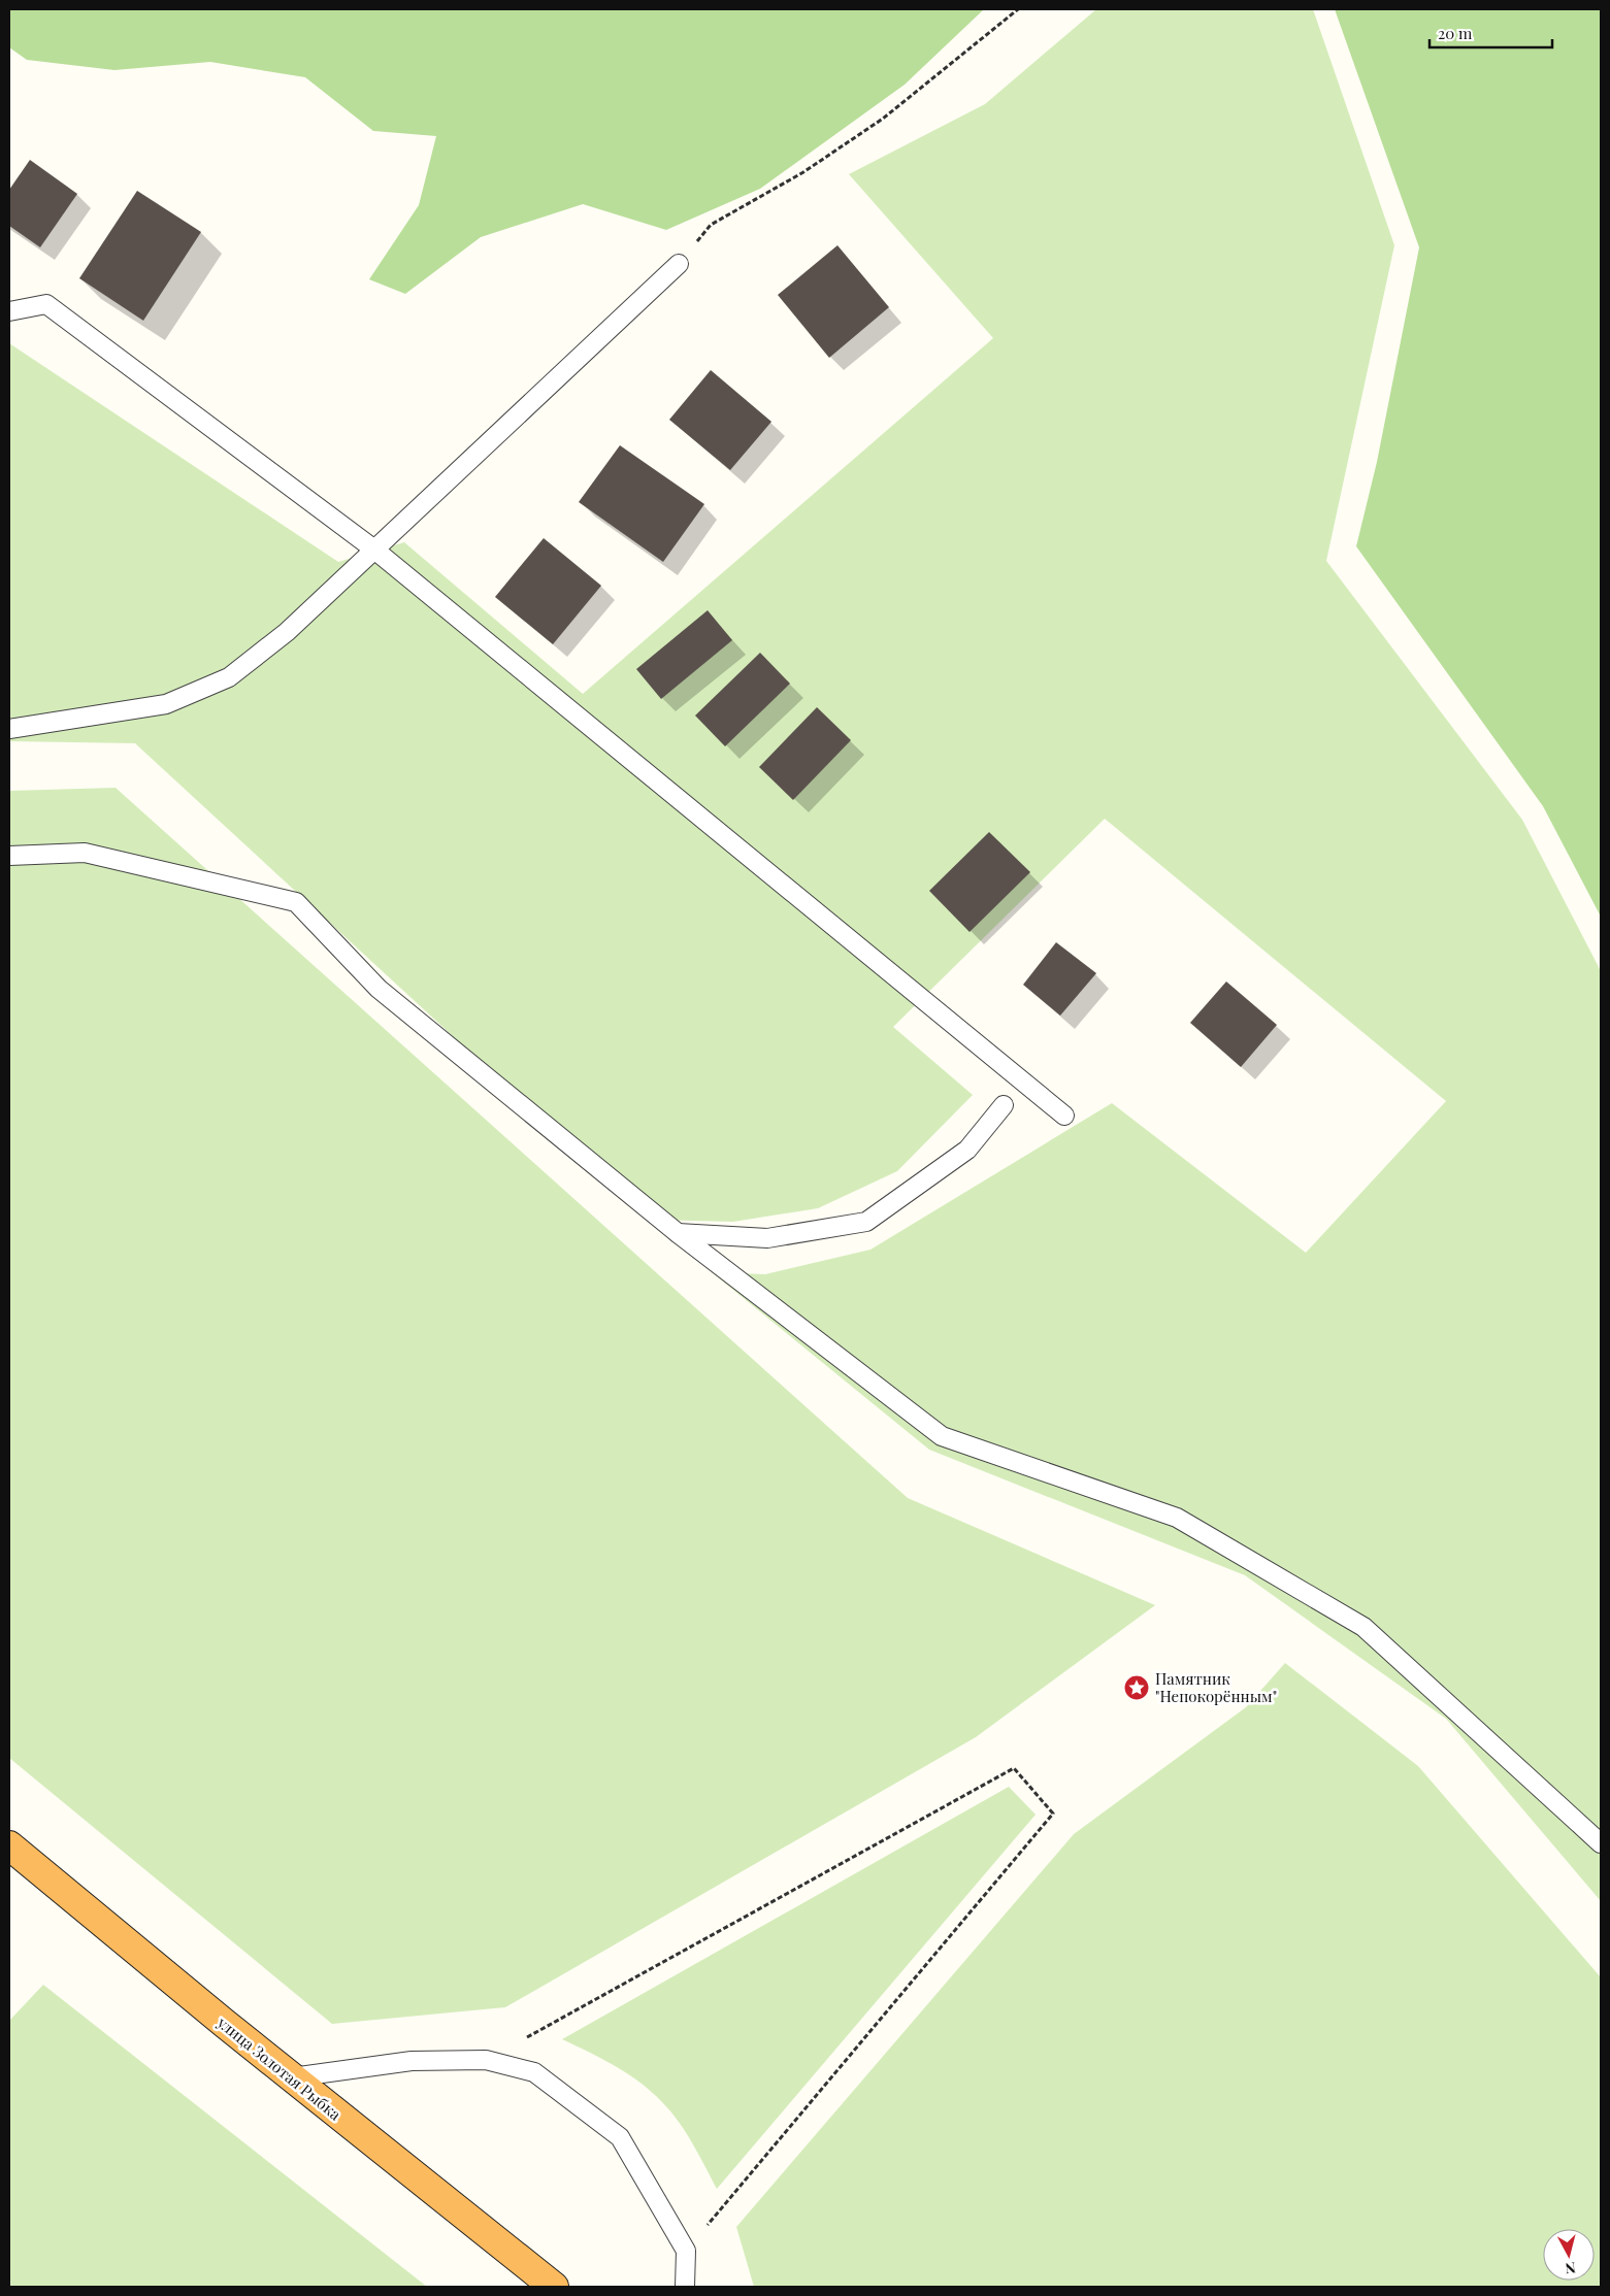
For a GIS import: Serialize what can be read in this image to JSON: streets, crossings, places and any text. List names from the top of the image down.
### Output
{
  "streets": {
    "highway": ["улица Золотая Рыбка"]
  },
  "places": {
    "place": ["Памятник \"Непокорённым\""]
  },
  "scale_bar": "20 m",
  "north": "bottom"
}
